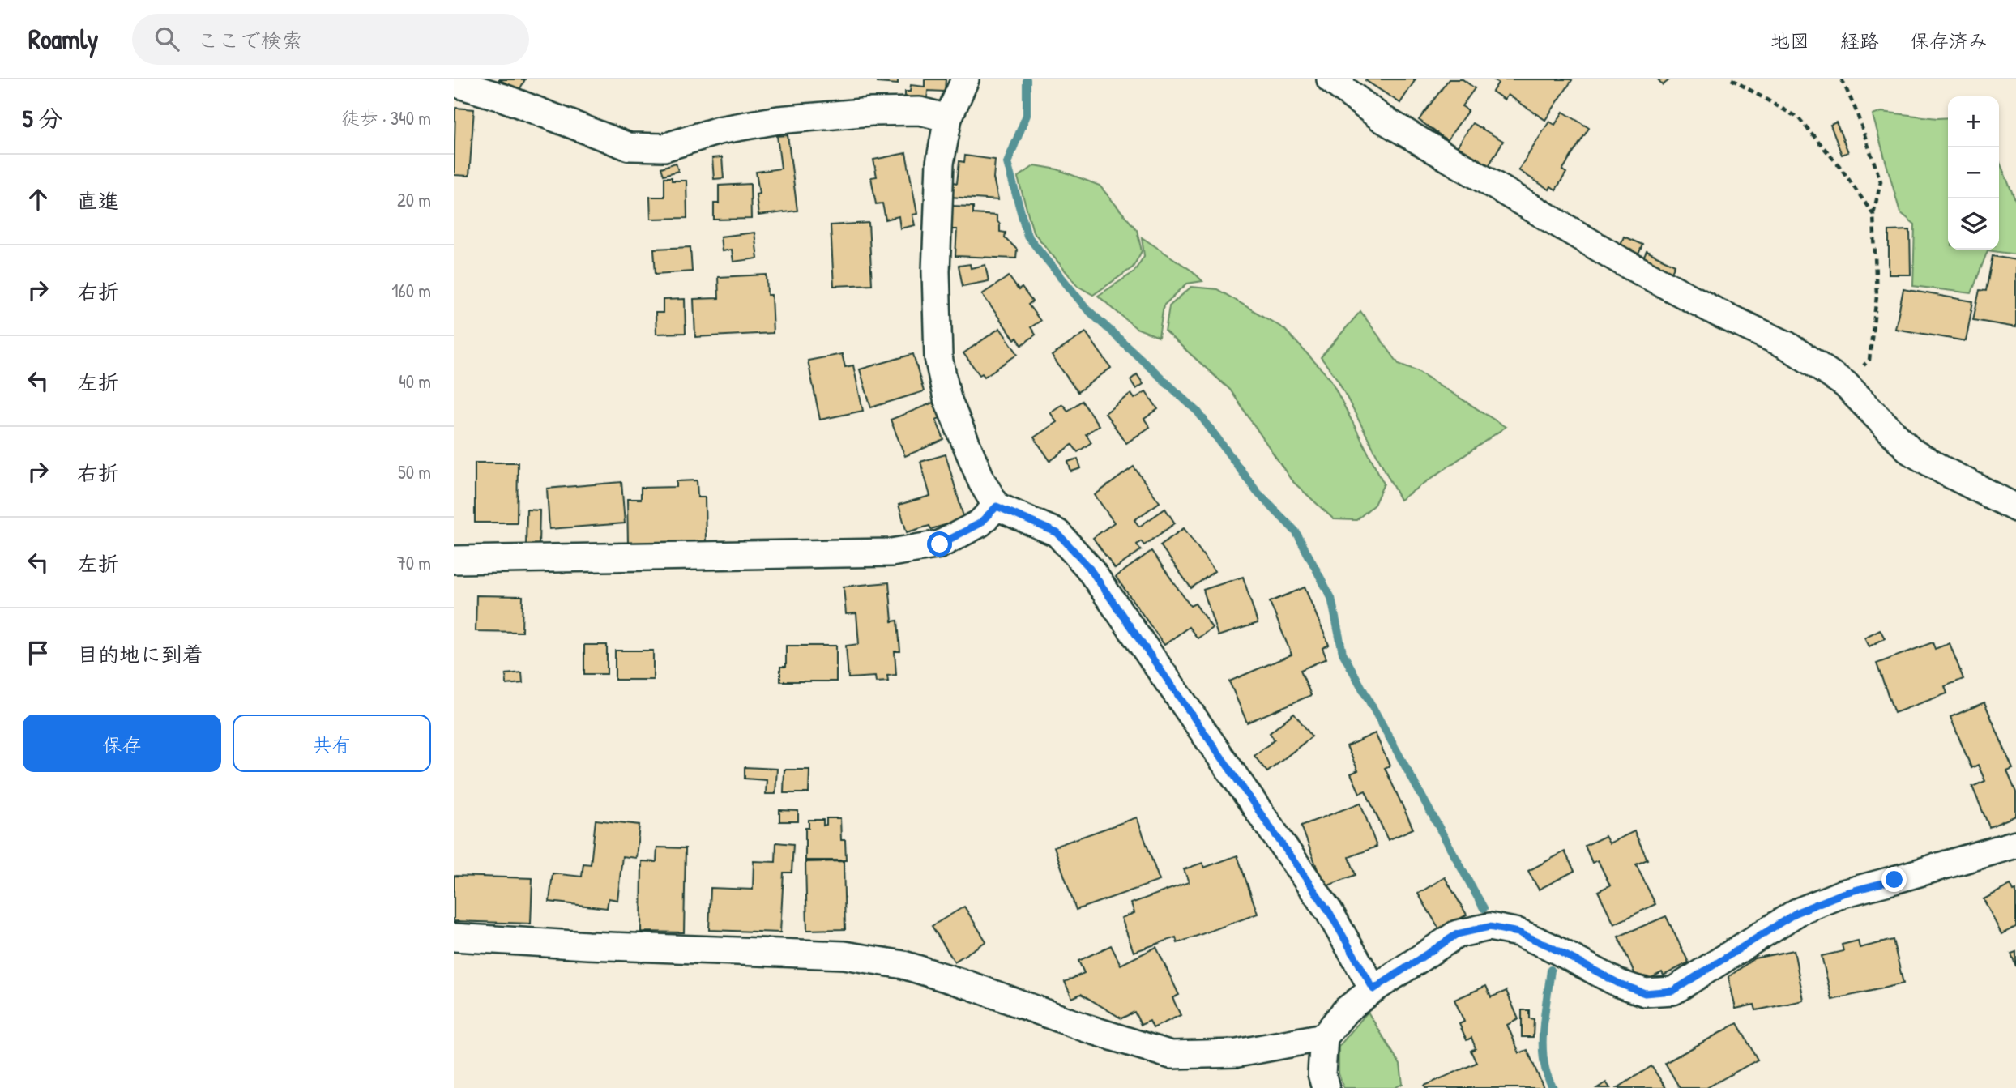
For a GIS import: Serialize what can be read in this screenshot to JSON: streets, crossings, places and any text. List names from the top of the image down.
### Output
{
  "page": {
    "header": "Roamly",
    "search": "ここで検索",
    "nav": ["地図", "経路", "保存済み"],
    "heading": ["5 分", "徒歩 · 340 m"],
    "map_buttons": ["+", "−"],
    "list": [
      ["直進", "20 m"],
      ["右折", "160 m"],
      ["左折", "40 m"],
      ["右折", "50 m"],
      ["左折", "70 m"],
      "目的地に到着"
    ],
    "buttons": ["保存", "共有"]
  }
}
